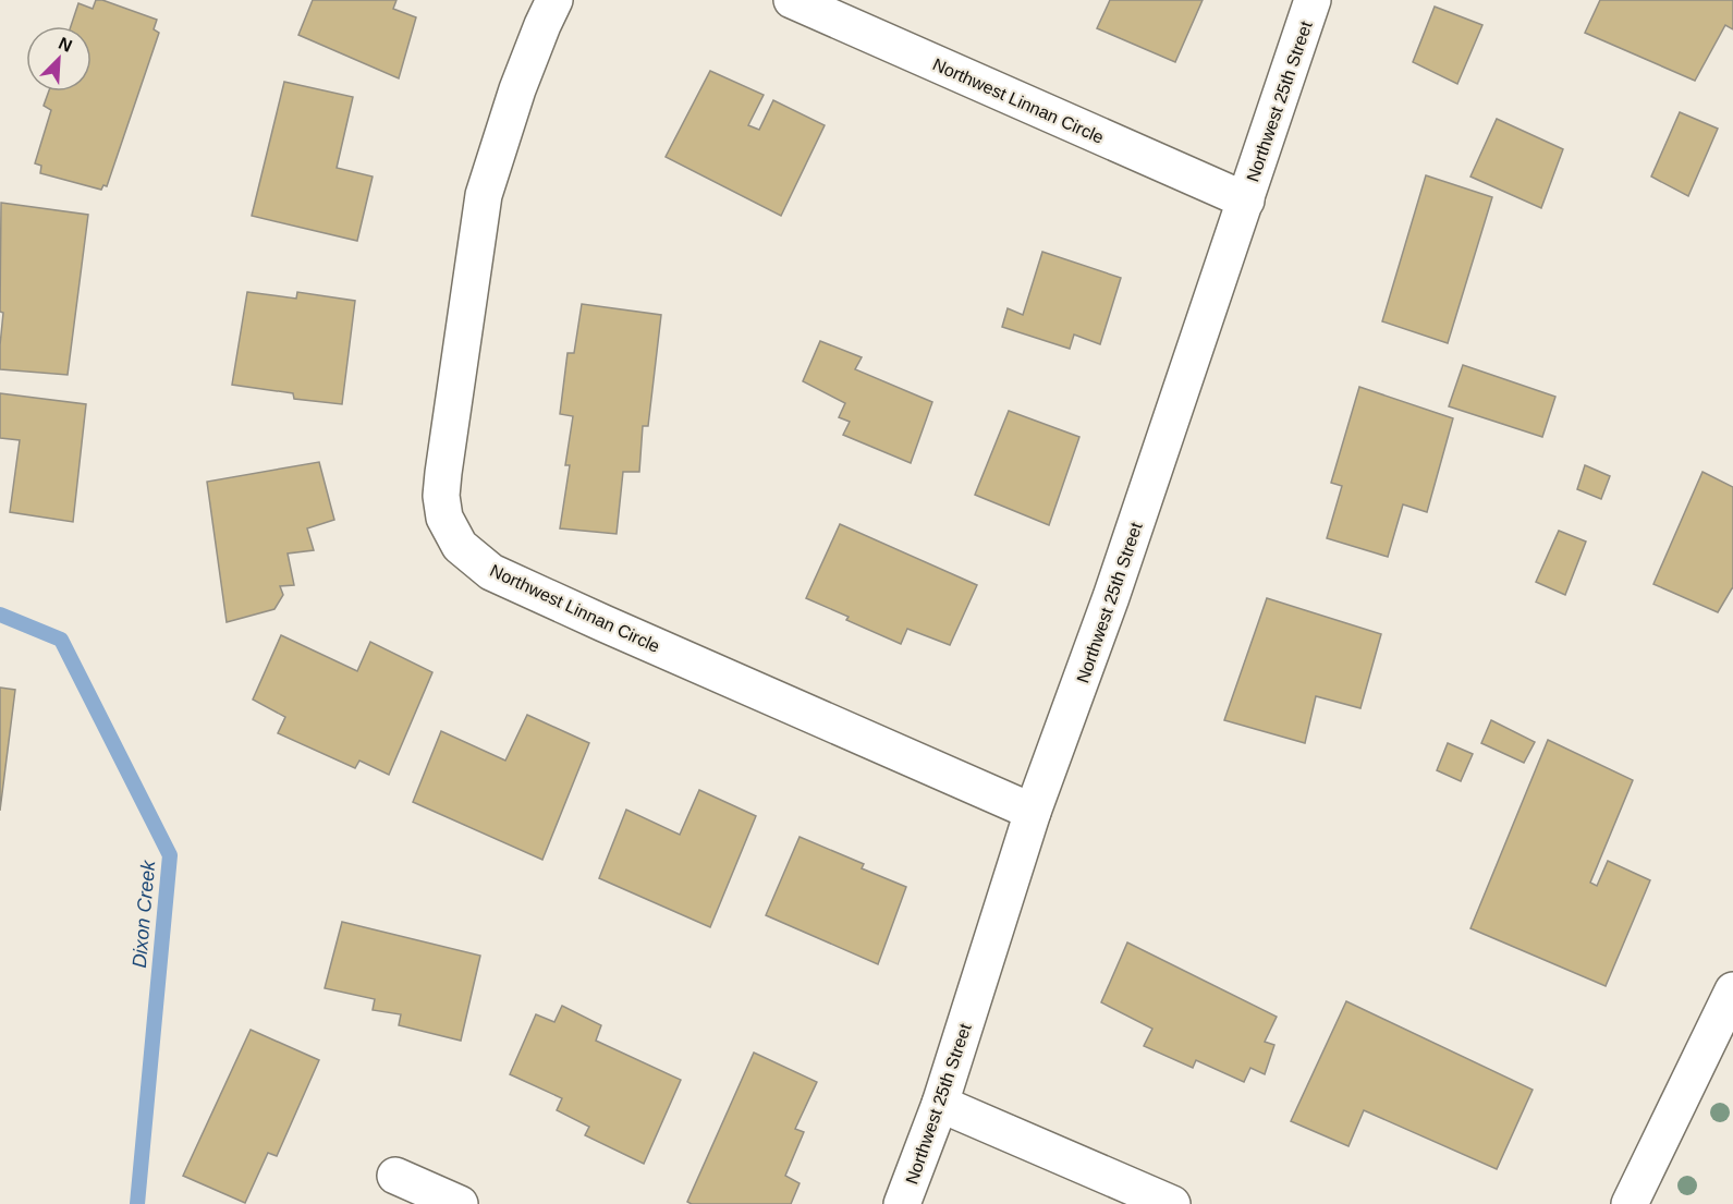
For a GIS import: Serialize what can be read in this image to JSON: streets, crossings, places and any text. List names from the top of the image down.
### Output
{
  "streets": {
    "street": ["Northwest Linnan Circle", "Northwest 25th Street"]
  },
  "crossings": [
    ["Northwest Linnan Circle", "Northwest 25th Street"]
  ],
  "water": ["Dixon Creek"],
  "north": "top right"
}
